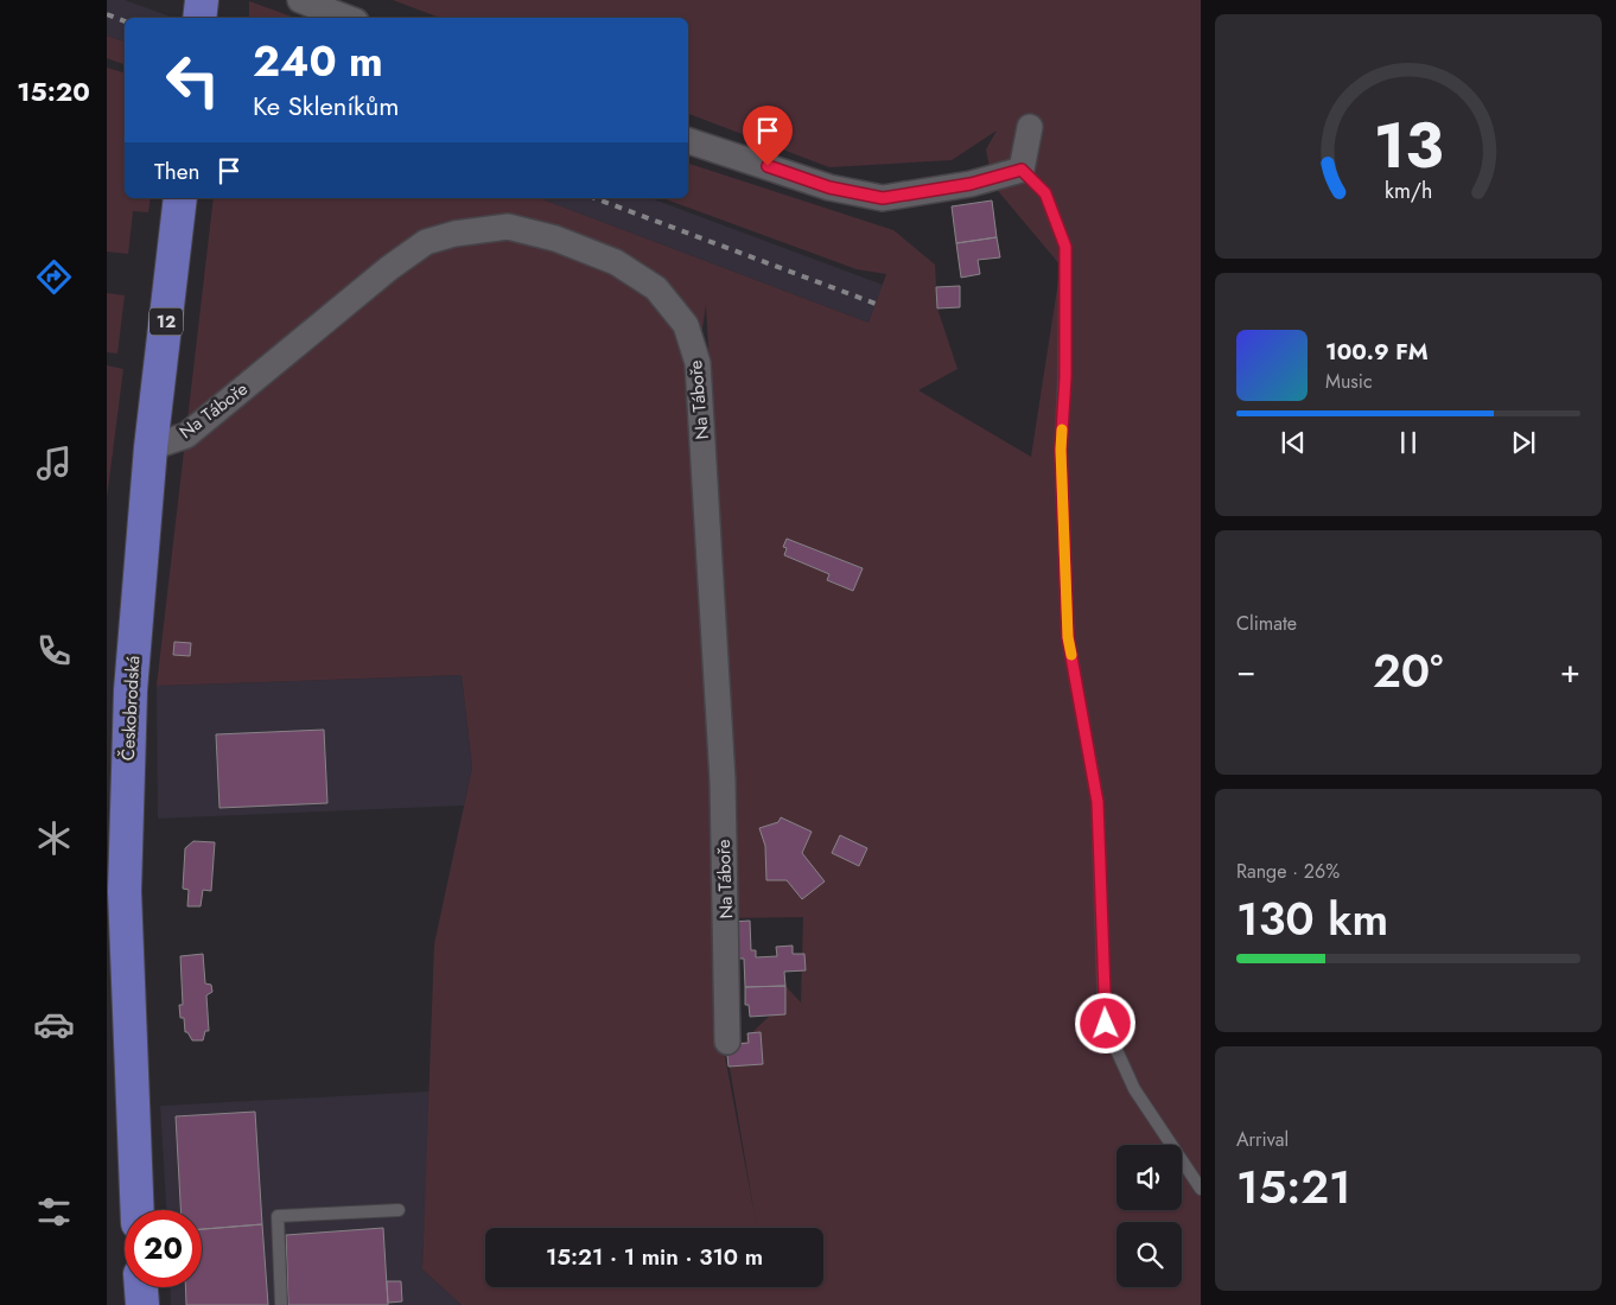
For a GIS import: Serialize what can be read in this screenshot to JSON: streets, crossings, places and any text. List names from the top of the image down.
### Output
{
  "streets": {
    "main road": ["12", "Českobrodská"],
    "street": ["Na Táboře"]
  },
  "crossings": [
    ["Na Táboře", "Českobrodská"]
  ],
  "page": {
    "tabs": "15:20",
    "turn": ["240 m", "Ke Skleníkům"],
    "then": "Then",
    "song": ["100.9 FM", "Music"],
    "tile": [
      "Climate",
      ["Range · 26%", "130 km"],
      ["Arrival", "15:21"]
    ],
    "heat": ["−", "20°", "+"],
    "limit": "20",
    "trip": "15:21 · 1 min · 310 m",
    "gauge": ["13", "km/h"]
  }
}
